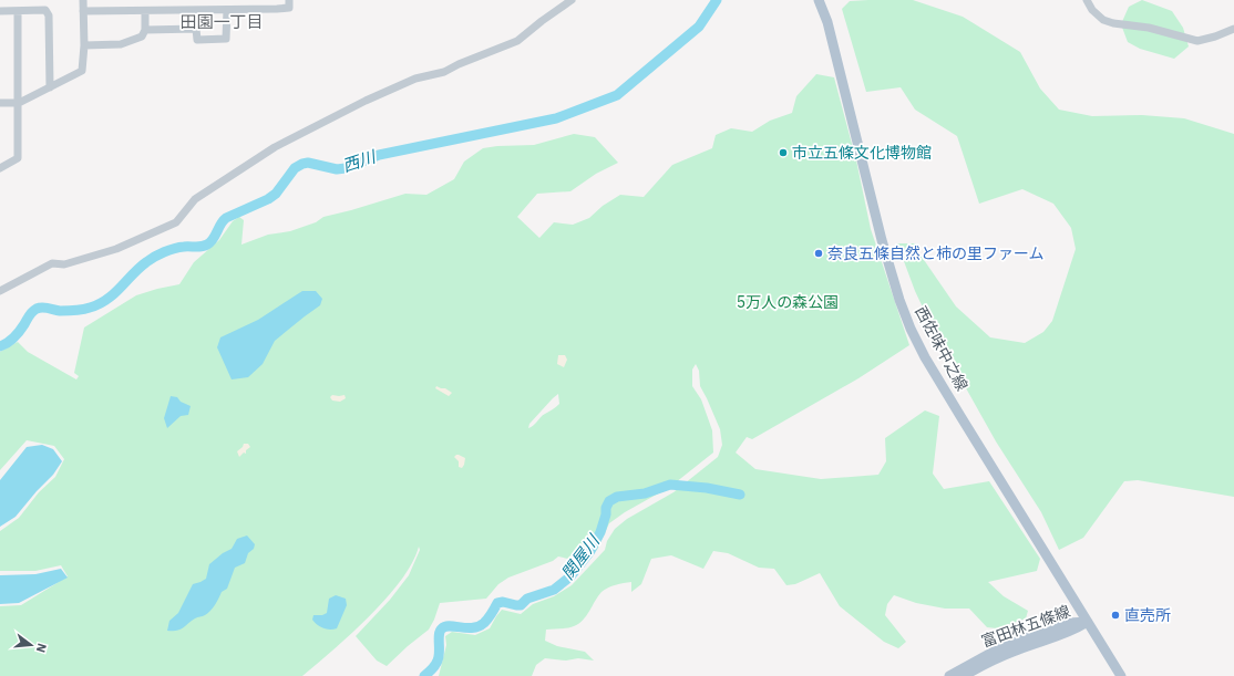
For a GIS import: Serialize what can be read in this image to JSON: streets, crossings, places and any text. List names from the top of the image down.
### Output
{
  "streets": {
    "main road": ["西佐味中之線", "富田林五條線"]
  },
  "crossings": [
    ["西佐味中之線", "富田林五條線"]
  ],
  "districts": ["田園一丁目"],
  "water": ["西川", "関屋川"],
  "parks": ["5万人の森公園"],
  "places": ["市立五條文化博物館", "奈良五條自然と柿の里ファーム", "直売所"],
  "north": "right"
}
